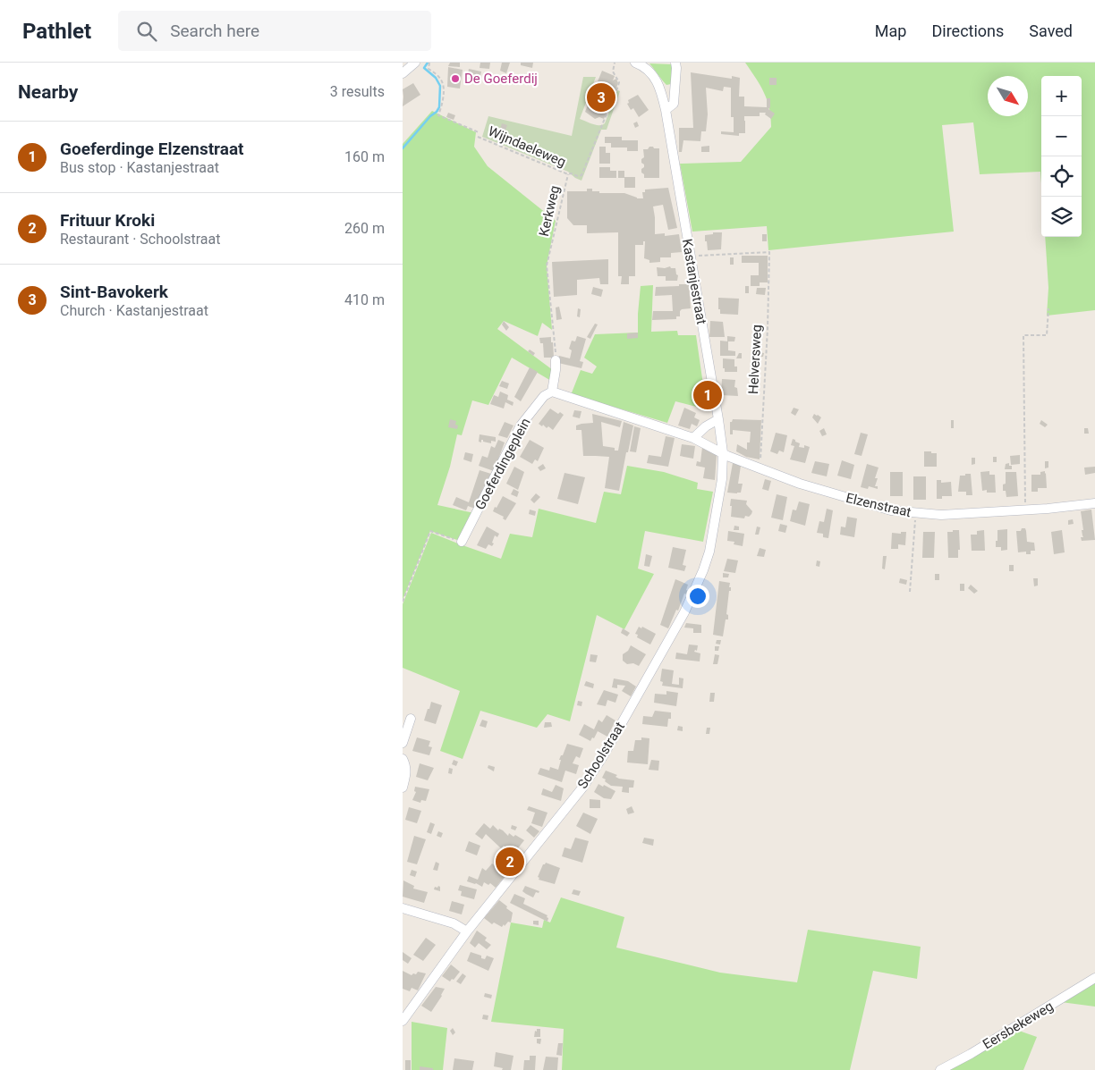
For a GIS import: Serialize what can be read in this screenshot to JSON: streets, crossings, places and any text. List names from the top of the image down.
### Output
{
  "streets": {
    "street": [
      "Kastanjestraat",
      "Goeferdingeplein",
      "Elzenstraat",
      "Schoolstraat",
      "Eersbekeweg"
    ],
    "path": ["Wijndaeleweg", "Kerkweg", "Helversweg"]
  },
  "crossings": [
    ["Wijndaeleweg", "Kerkweg"],
    ["Kastanjestraat", "Helversweg"],
    ["Kastanjestraat", "Elzenstraat"],
    ["Kastanjestraat", "Schoolstraat"],
    ["Helversweg", "Elzenstraat"],
    ["Elzenstraat", "Schoolstraat"]
  ],
  "places": ["De Goeferdij"],
  "north": "bottom right",
  "page": {
    "header": "Pathlet",
    "search": "Search here",
    "nav": ["Map", "Directions", "Saved"],
    "heading": ["Nearby", "3 results"],
    "map_buttons": ["+", "−"],
    "pins": ["3", "1", "2"],
    "list": [
      {
        "mark": "1",
        "name": "Goeferdinge Elzenstraat",
        "note": "Bus stop · Kastanjestraat",
        "value": "160 m"
      },
      {
        "mark": "2",
        "name": "Frituur Kroki",
        "note": "Restaurant · Schoolstraat",
        "value": "260 m"
      },
      {
        "mark": "3",
        "name": "Sint-Bavokerk",
        "note": "Church · Kastanjestraat",
        "value": "410 m"
      }
    ]
  }
}
